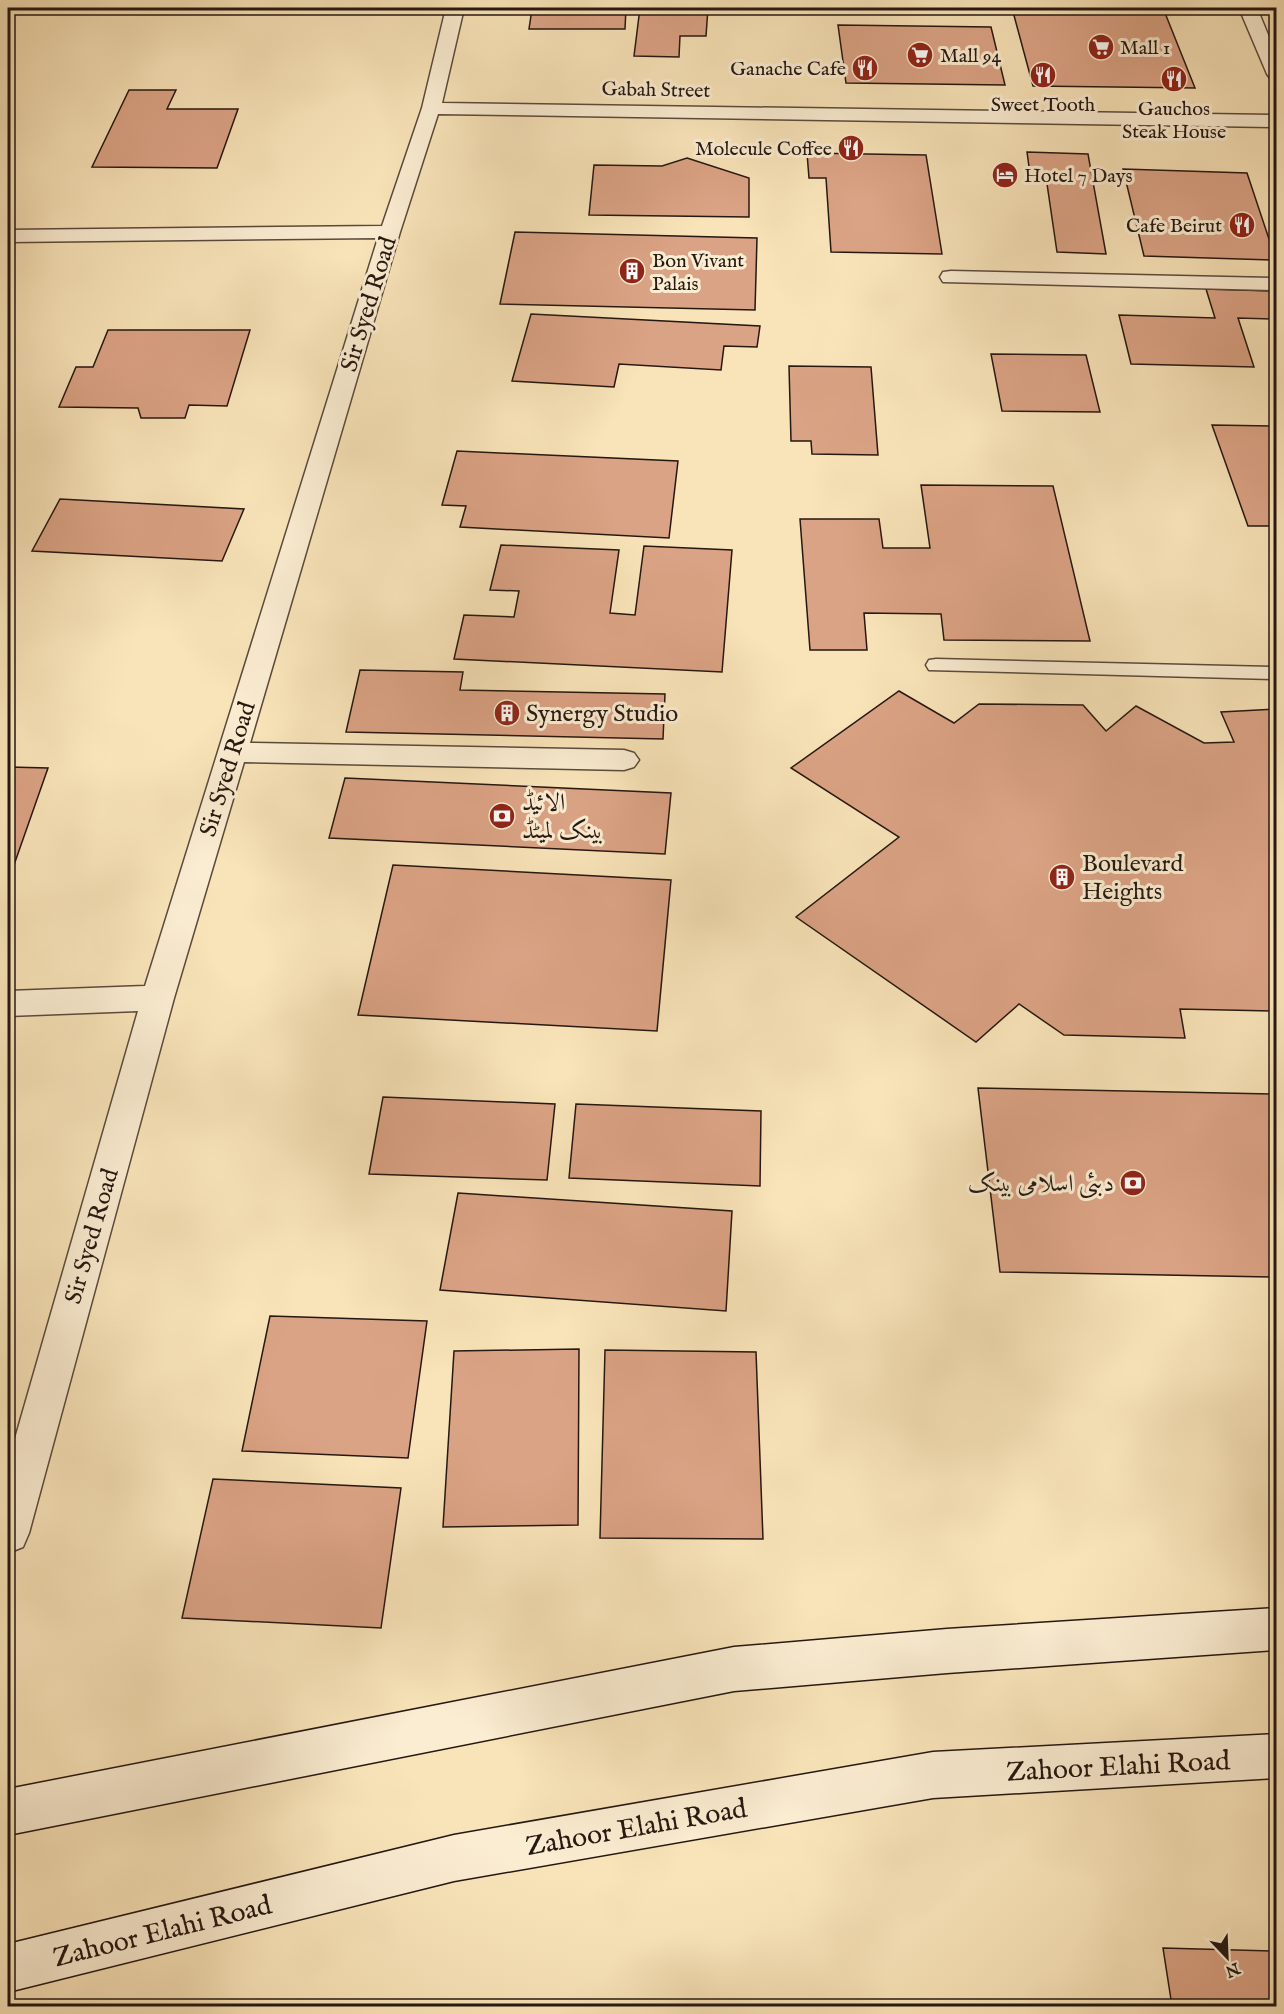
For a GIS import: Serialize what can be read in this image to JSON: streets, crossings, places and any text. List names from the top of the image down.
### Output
{
  "streets": {
    "street": ["Gabah Street", "Sir Syed Road", "Zahoor Elahi Road"]
  },
  "crossings": [
    ["Gabah Street", "Sir Syed Road"]
  ],
  "places": {
    "supermarket": ["Mall 1", "Mall 94"],
    "restaurant": [
      "Ganache Cafe",
      "Sweet Tooth",
      "Gauchos Steak House",
      "Molecule Coffee",
      "Cafe Beirut"
    ],
    "hotel": ["Hotel 7 Days"],
    "building": ["Bon Vivant Palais", "Synergy Studio", "Boulevard Heights"],
    "bank": ["الائیڈ بینک لمیٹڈ", "دبئی اسلامی بینک"]
  },
  "north": "bottom right"
}
